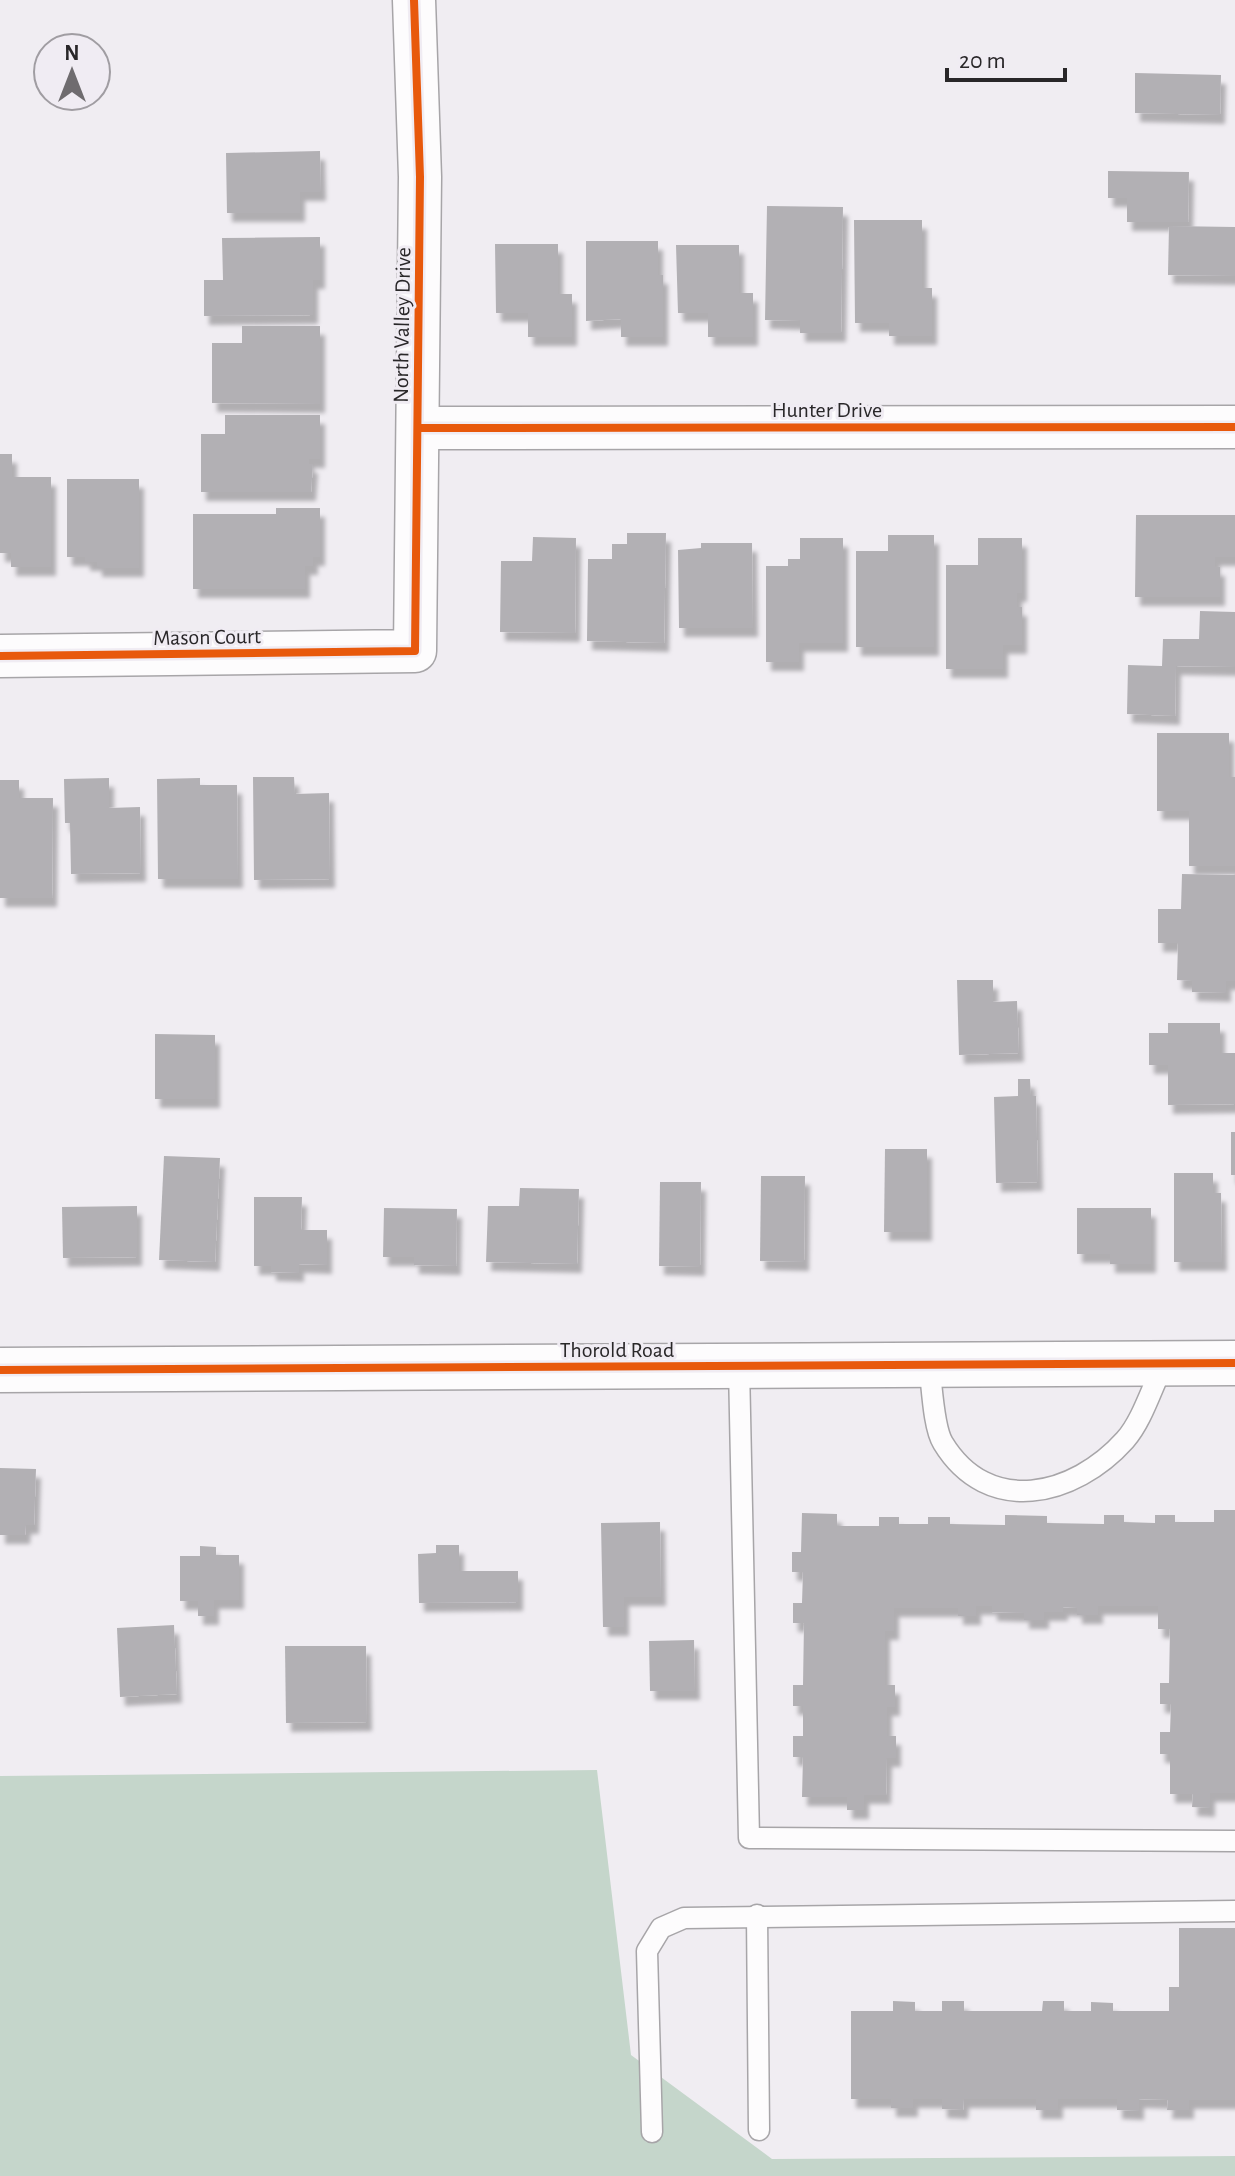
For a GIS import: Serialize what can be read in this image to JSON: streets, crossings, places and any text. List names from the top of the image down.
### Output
{
  "streets": {
    "street": [
      "North Valley Drive",
      "Hunter Drive",
      "Mason Court",
      "Thorold Road"
    ]
  },
  "crossings": [
    ["North Valley Drive", "Hunter Drive"],
    ["North Valley Drive", "Mason Court"]
  ],
  "scale_bar": "20 m",
  "north": "top"
}
